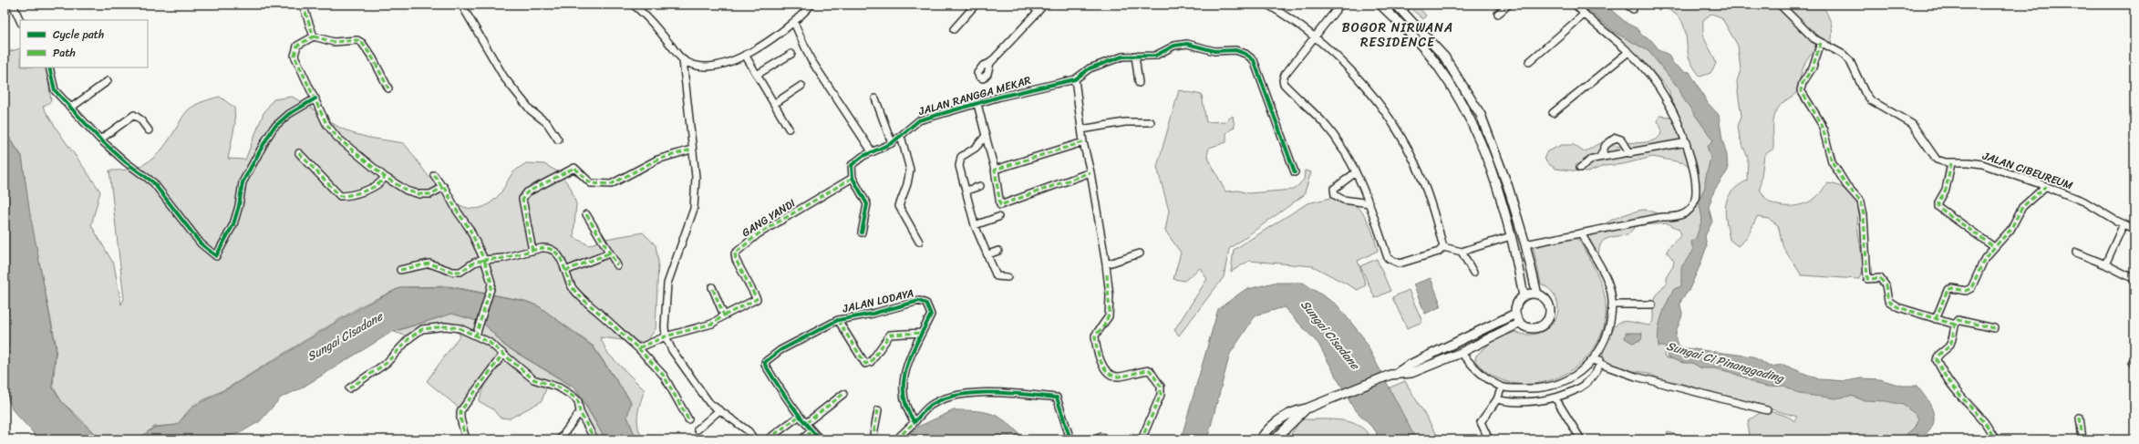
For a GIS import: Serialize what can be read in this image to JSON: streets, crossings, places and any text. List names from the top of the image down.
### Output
{
  "streets": {
    "street": [
      "JALAN RANGGA MEKAR",
      "JALAN CIBEUREUM",
      "GANG YANDI",
      "JALAN LODAYA"
    ]
  },
  "crossings": [
    ["JALAN RANGGA MEKAR", "GANG YANDI"]
  ],
  "districts": ["BOGOR NIRWANA RESIDENCE"],
  "water": ["Sungai Cisadane", "Sungai Ci Pinanggading"],
  "legend": ["Cycle path", "Path"]
}
